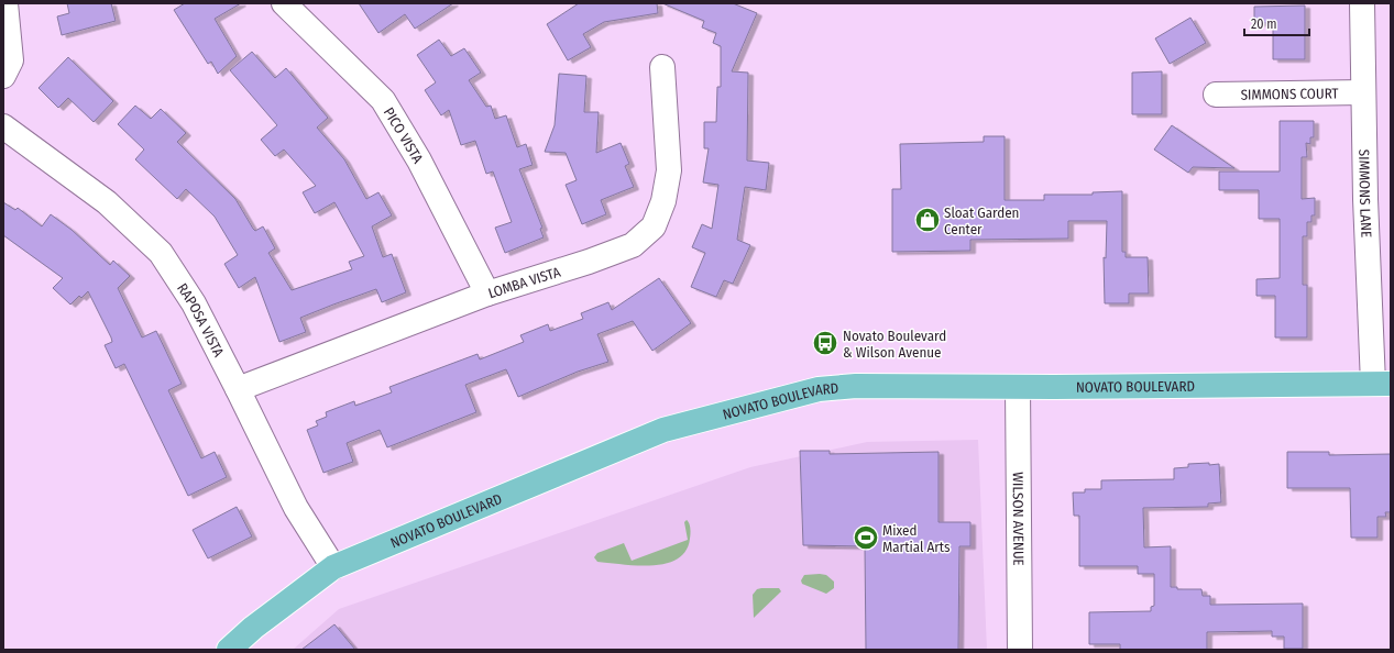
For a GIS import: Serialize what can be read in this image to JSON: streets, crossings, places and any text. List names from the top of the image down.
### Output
{
  "streets": {
    "main road": ["NOVATO BOULEVARD"],
    "street": [
      "SIMMONS COURT",
      "PICO VISTA",
      "SIMMONS LANE",
      "LOMBA VISTA",
      "RAPOSA VISTA",
      "WILSON AVENUE"
    ]
  },
  "crossings": [
    ["SIMMONS COURT", "SIMMONS LANE"],
    ["PICO VISTA", "LOMBA VISTA"],
    ["SIMMONS LANE", "NOVATO BOULEVARD"],
    ["LOMBA VISTA", "RAPOSA VISTA"],
    ["RAPOSA VISTA", "NOVATO BOULEVARD"],
    ["NOVATO BOULEVARD", "WILSON AVENUE"]
  ],
  "places": {
    "shop": ["Sloat Garden Center"],
    "bus stop": ["Novato Boulevard & Wilson Avenue"],
    "sports": ["Mixed Martial Arts"]
  },
  "scale_bar": "20 m"
}
